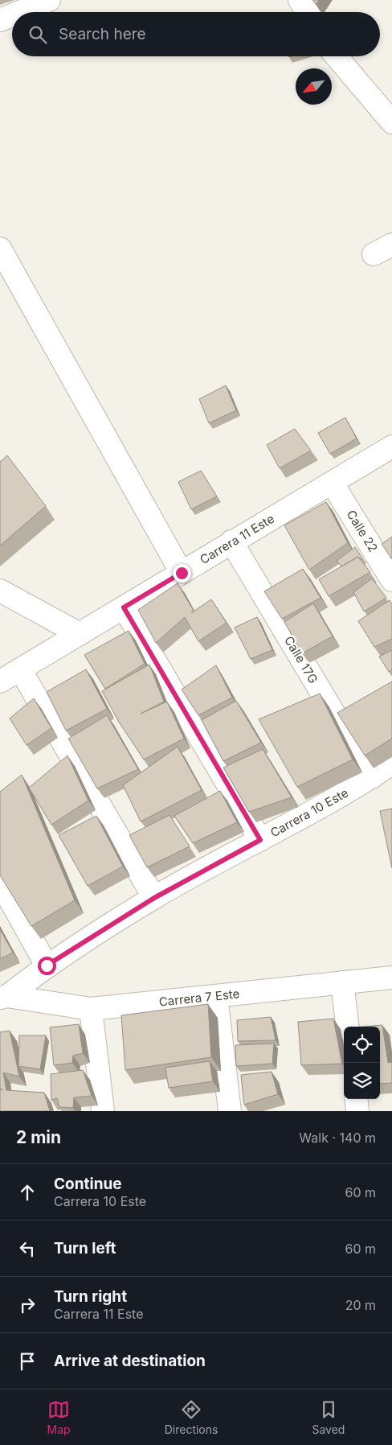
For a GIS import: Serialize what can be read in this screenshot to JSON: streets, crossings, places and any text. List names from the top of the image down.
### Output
{
  "streets": {
    "street": [
      "Calle 22",
      "Carrera 11 Este",
      "Calle 17G",
      "Carrera 10 Este",
      "Carrera 7 Este"
    ]
  },
  "crossings": [
    ["Calle 22", "Carrera 11 Este"],
    ["Carrera 11 Este", "Calle 17G"],
    ["Calle 17G", "Carrera 10 Este"],
    ["Carrera 10 Este", "Carrera 7 Este"]
  ],
  "north": "bottom left",
  "page": {
    "search": "Search here",
    "heading": ["2 min", "Walk · 140 m"],
    "list": [
      ["Continue", "Carrera 10 Este", "60 m"],
      ["Turn left", "60 m"],
      ["Turn right", "Carrera 11 Este", "20 m"],
      "Arrive at destination"
    ],
    "nav": ["Map", "Directions", "Saved"]
  }
}
